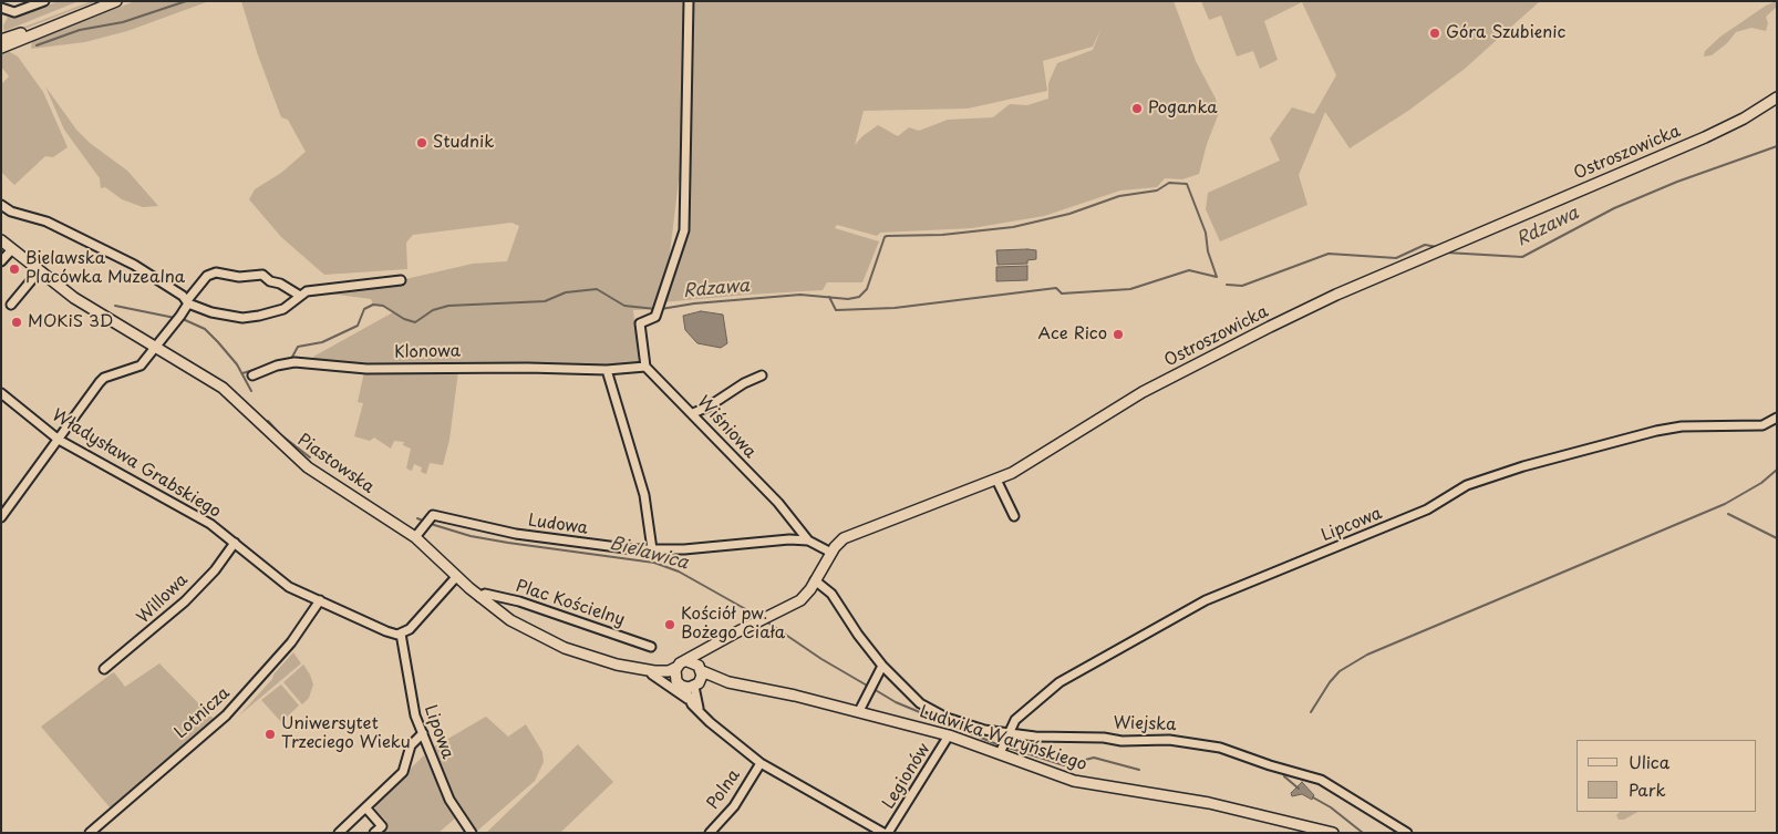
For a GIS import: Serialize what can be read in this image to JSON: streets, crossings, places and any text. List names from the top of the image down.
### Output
{
  "streets": {
    "main road": ["Ostroszowicka", "Piastowska", "Ludwika Waryńskiego"],
    "street": [
      "Klonowa",
      "Wiśniowa",
      "Władysława Grabskiego",
      "Ludowa",
      "Lipcowa",
      "Willowa",
      "Plac Kościelny",
      "Lotnicza",
      "Wiejska",
      "Lipowa",
      "Legionów",
      "Polna"
    ]
  },
  "crossings": [
    ["Ostroszowicka", "Wiśniowa"],
    ["Ostroszowicka", "Piastowska"],
    ["Ostroszowicka", "Wiejska"],
    ["Ostroszowicka", "Ludwika Waryńskiego"],
    ["Klonowa", "Wiśniowa"],
    ["Wiśniowa", "Ludowa"],
    ["Władysława Grabskiego", "Willowa"],
    ["Władysława Grabskiego", "Lotnicza"],
    ["Władysława Grabskiego", "Lipowa"],
    ["Piastowska", "Ludowa"],
    ["Piastowska", "Plac Kościelny"],
    ["Piastowska", "Ludwika Waryńskiego"],
    ["Lipcowa", "Wiejska"],
    ["Lipcowa", "Ludwika Waryńskiego"],
    ["Ludwika Waryńskiego", "Legionów"]
  ],
  "water": ["Rdzawa", "Bielawica"],
  "places": [
    "Góra Szubienic",
    "Poganka",
    "Studnik",
    "Bielawska Placówka Muzealna",
    "MOKiS 3D",
    "Ace Rico",
    "Kościół pw. Bożego Ciała",
    "Uniwersytet Trzeciego Wieku"
  ],
  "legend": ["Ulica", "Park"]
}
